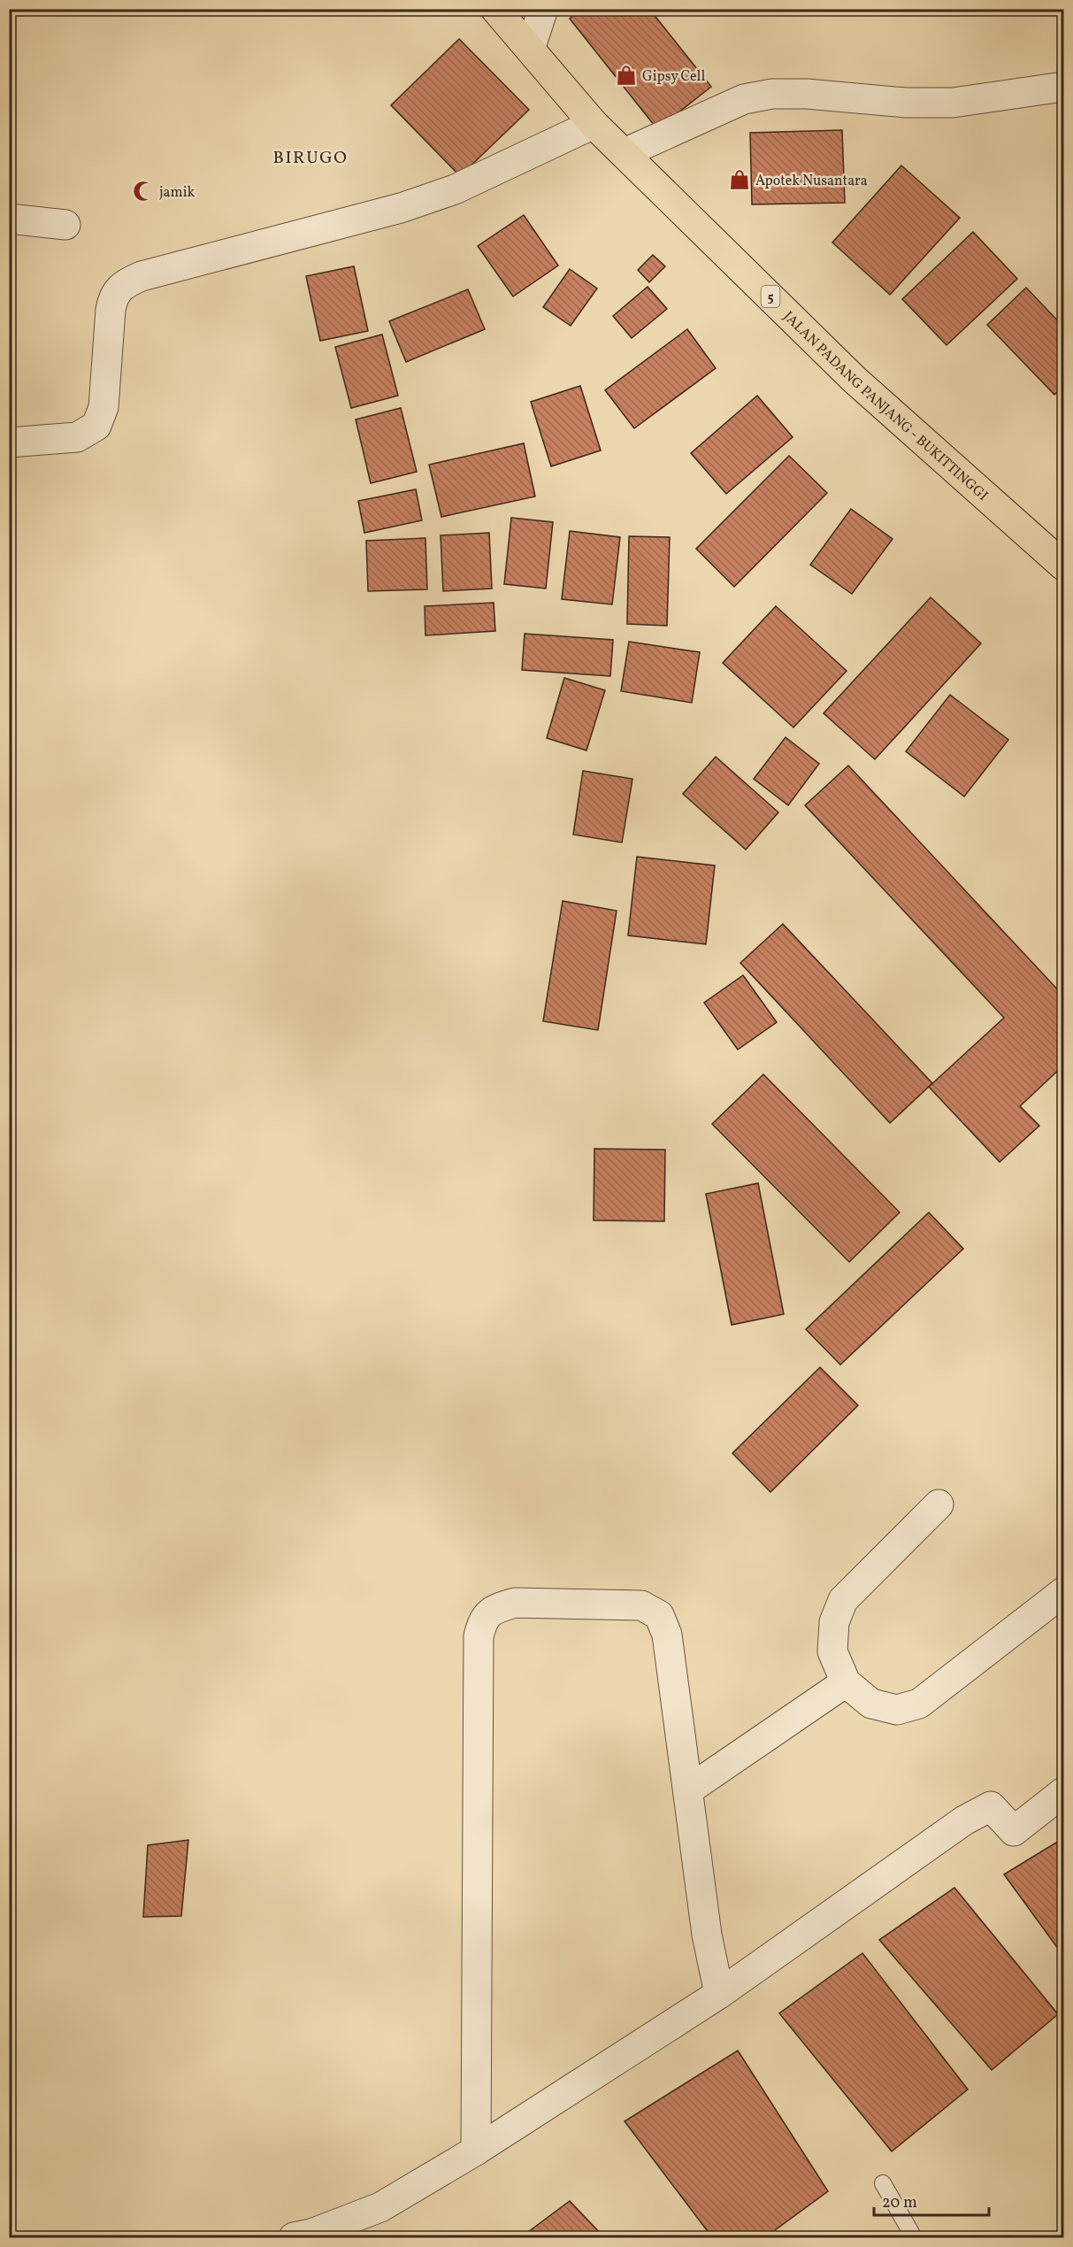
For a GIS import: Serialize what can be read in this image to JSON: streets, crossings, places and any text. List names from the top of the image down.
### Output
{
  "streets": {
    "highway": ["5", "JALAN PADANG PANJANG - BUKITTINGGI"]
  },
  "districts": ["BIRUGO"],
  "places": {
    "shop": ["Gipsy Cell", "Apotek Nusantara"],
    "mosque": ["jamik"]
  },
  "scale_bar": "20 m"
}
